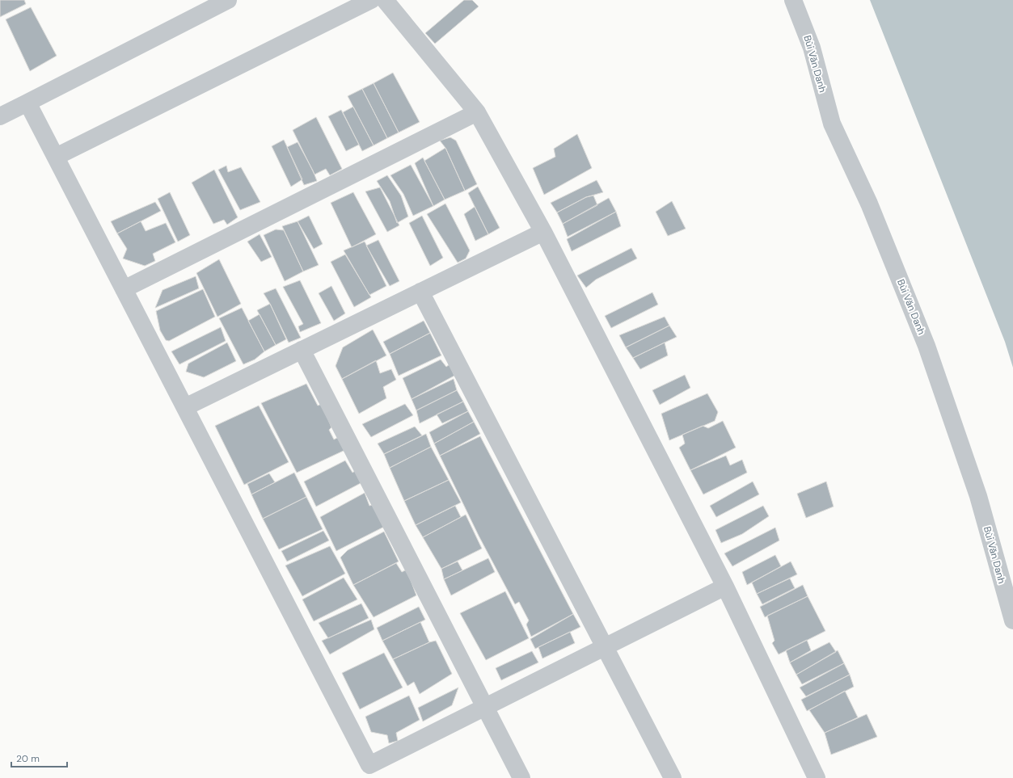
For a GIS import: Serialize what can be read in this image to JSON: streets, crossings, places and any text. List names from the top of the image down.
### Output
{
  "streets": {
    "street": ["Bùi Văn Danh"]
  },
  "scale_bar": "20 m"
}
